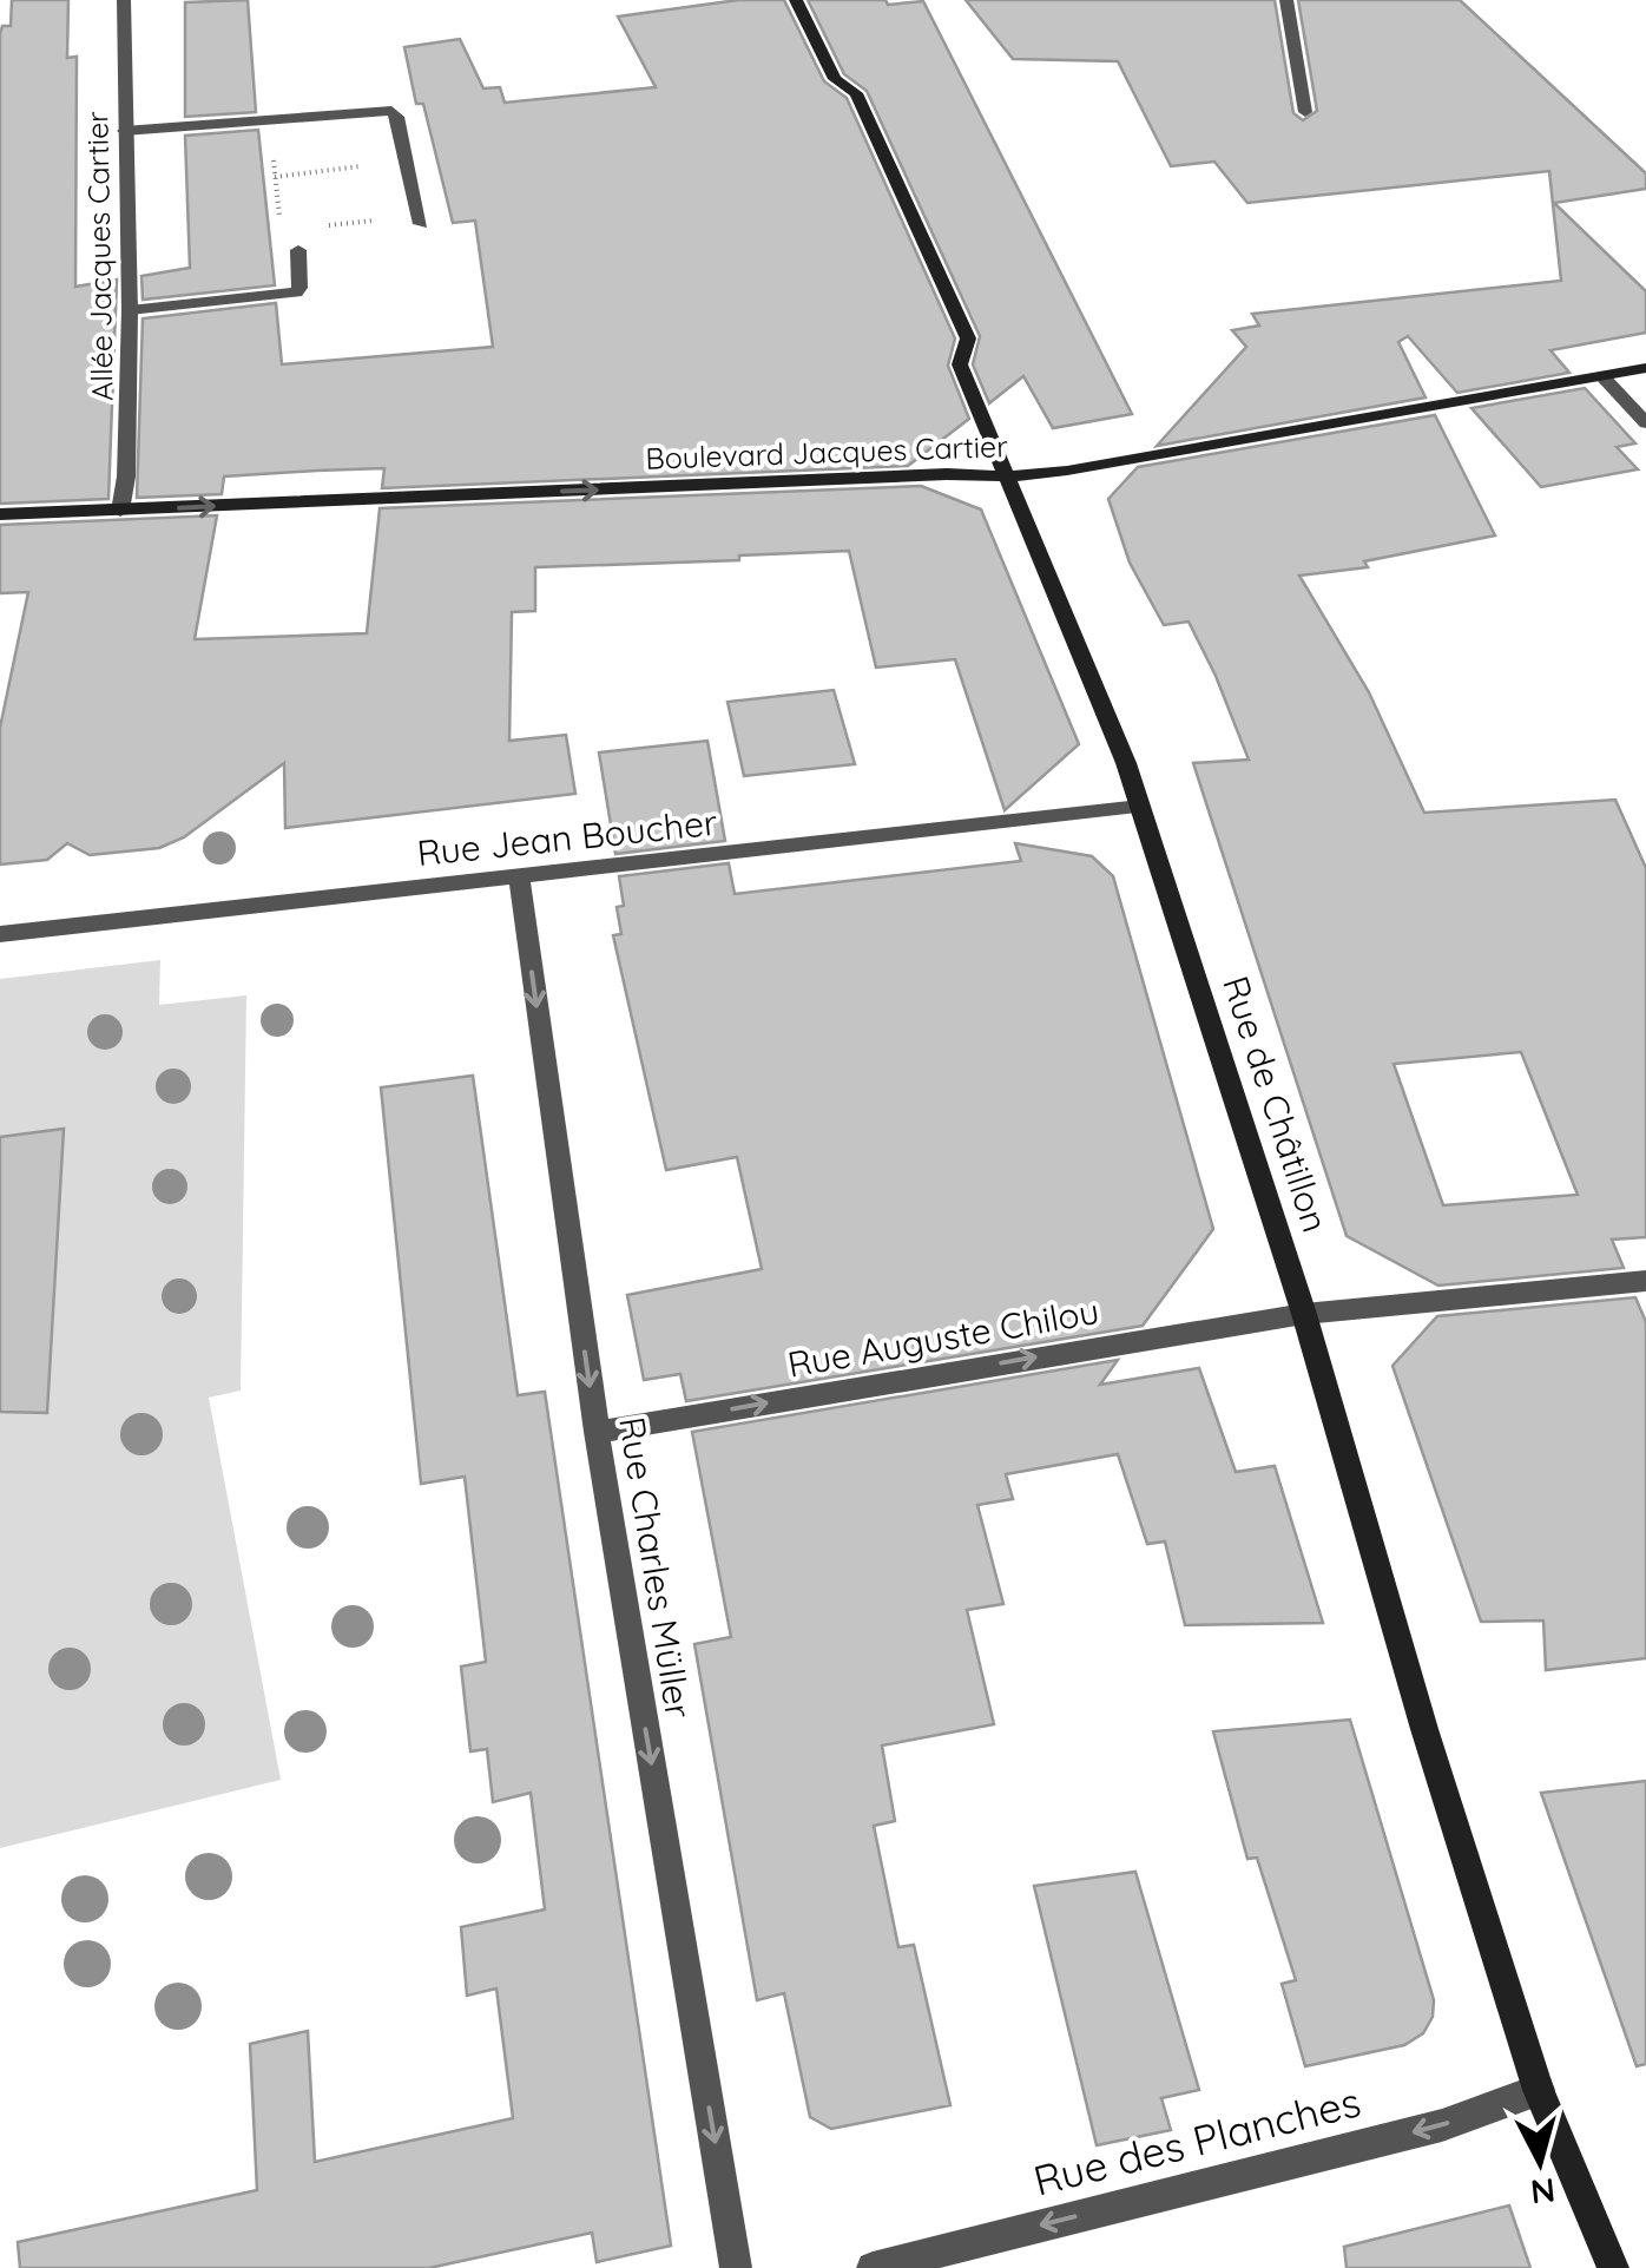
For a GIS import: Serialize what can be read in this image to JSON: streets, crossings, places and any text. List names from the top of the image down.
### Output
{
  "streets": {
    "street": [
      "Allée Jacques Cartier",
      "Boulevard Jacques Cartier",
      "Rue Jean Boucher",
      "Rue de Châtillon",
      "Rue Auguste Chilou",
      "Rue Charles Müller",
      "Rue des Planches"
    ]
  },
  "crossings": [
    ["Allée Jacques Cartier", "Boulevard Jacques Cartier"],
    ["Boulevard Jacques Cartier", "Rue de Châtillon"],
    ["Rue Jean Boucher", "Rue de Châtillon"],
    ["Rue Jean Boucher", "Rue Charles Müller"],
    ["Rue de Châtillon", "Rue Auguste Chilou"],
    ["Rue de Châtillon", "Rue des Planches"],
    ["Rue Auguste Chilou", "Rue Charles Müller"]
  ],
  "one_way": [
    "Boulevard Jacques Cartier",
    "Rue Auguste Chilou",
    "Rue Charles Müller",
    "Rue des Planches"
  ],
  "north": "bottom"
}
